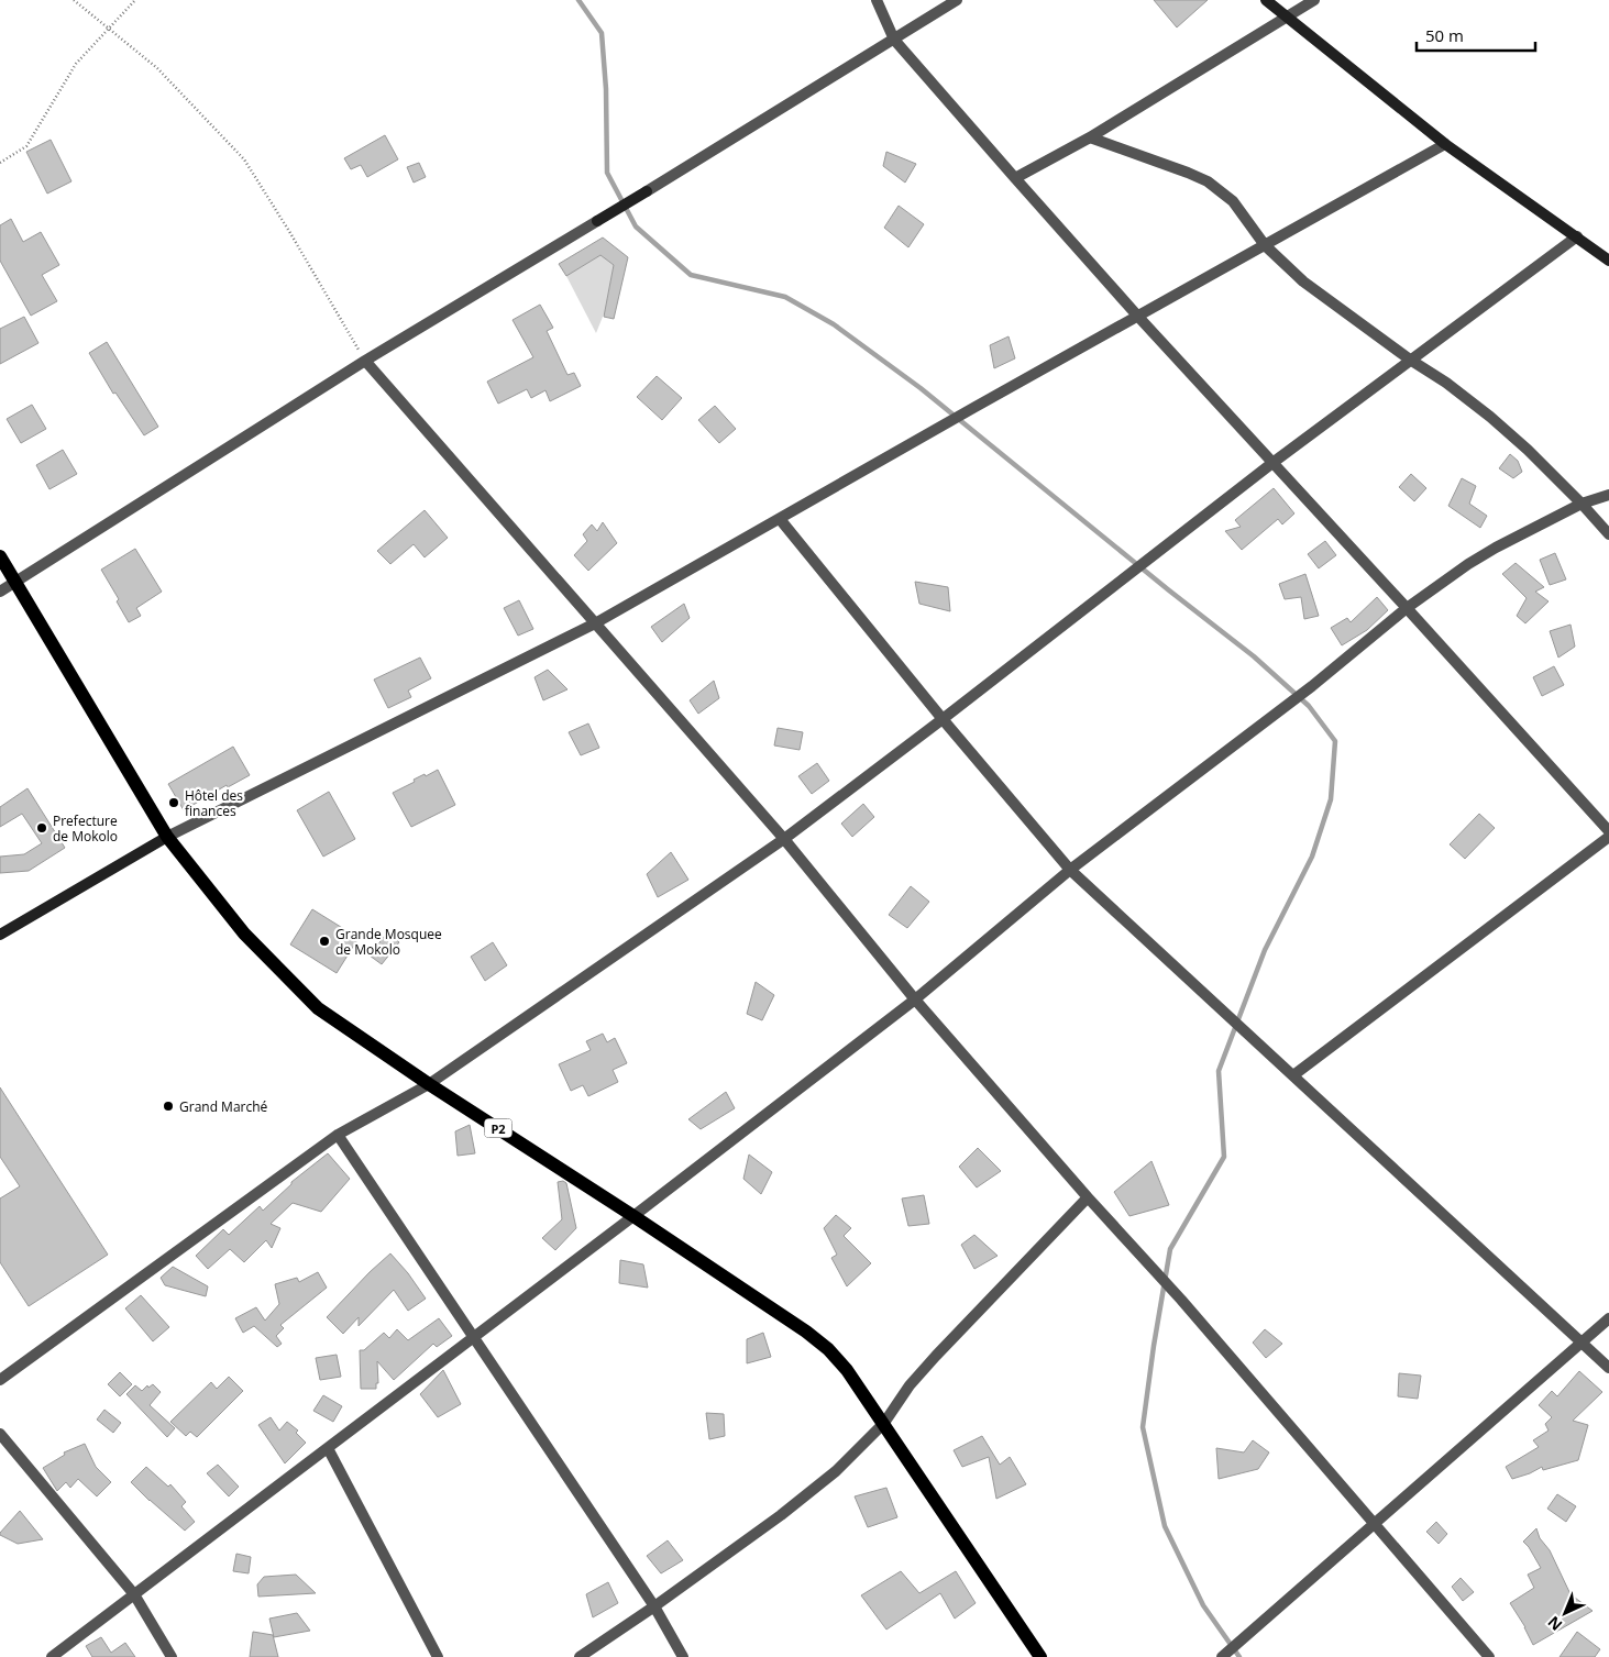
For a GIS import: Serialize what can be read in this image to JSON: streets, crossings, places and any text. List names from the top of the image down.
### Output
{
  "streets": {
    "main road": ["P2"]
  },
  "places": [
    "Hôtel des finances",
    "Prefecture de Mokolo",
    "Grande Mosquee de Mokolo",
    "Grand Marché"
  ],
  "scale_bar": "50 m",
  "north": "bottom left"
}
